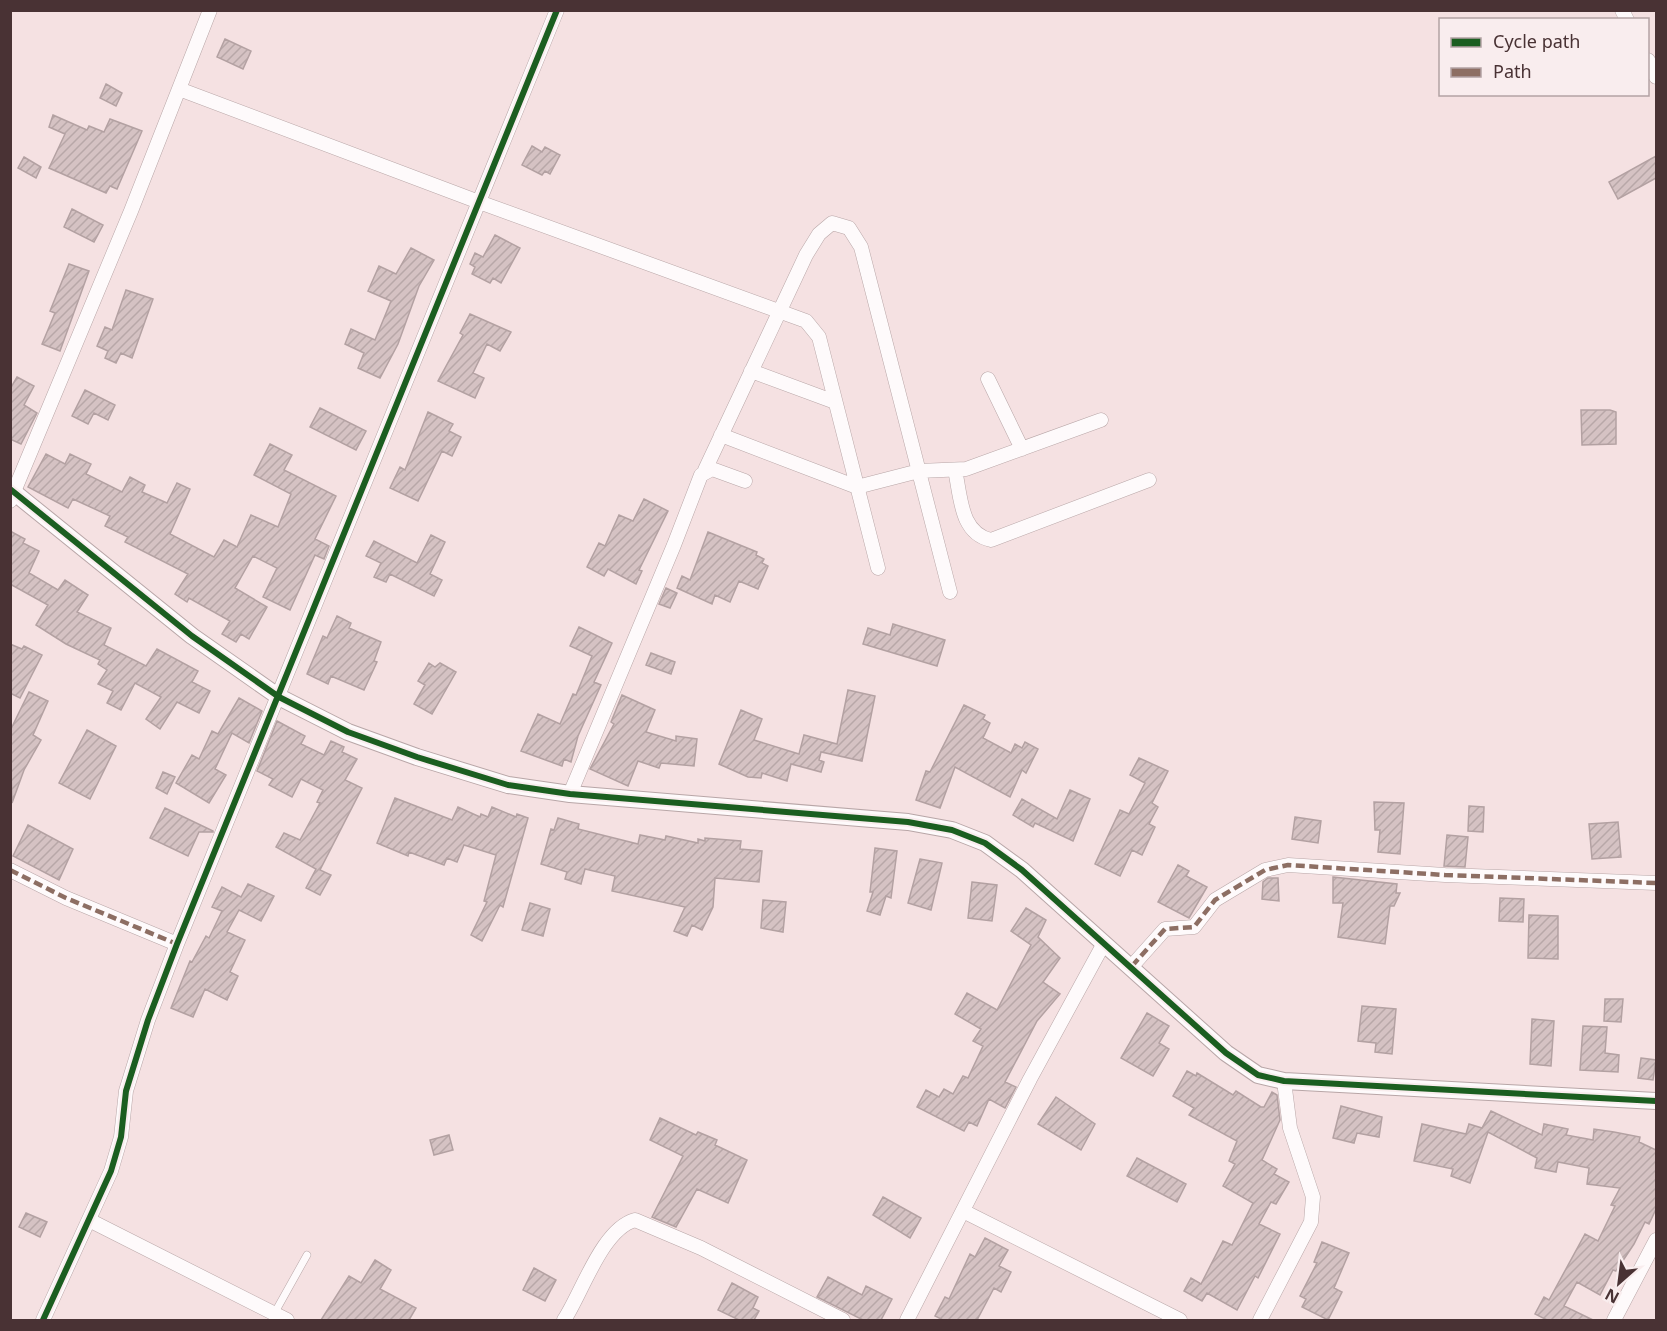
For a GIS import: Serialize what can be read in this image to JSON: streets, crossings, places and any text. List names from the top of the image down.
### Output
{
  "legend": ["Cycle path", "Path"],
  "north": "bottom left"
}
